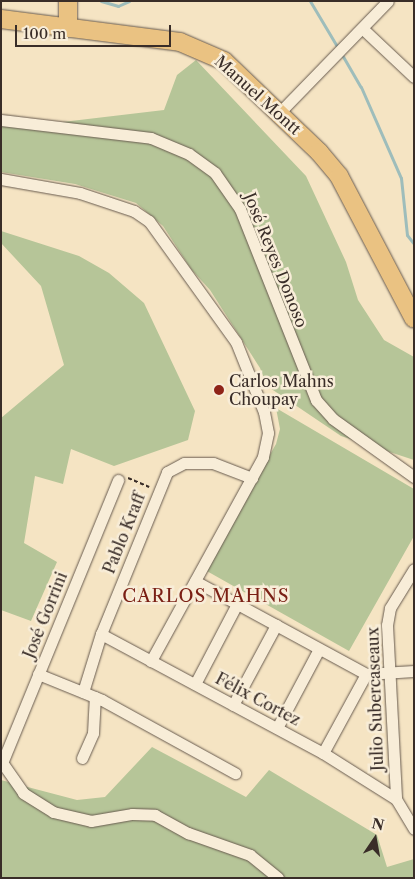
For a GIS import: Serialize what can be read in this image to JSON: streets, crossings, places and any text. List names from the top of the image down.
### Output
{
  "streets": {
    "main road": ["Manuel Montt"],
    "street": [
      "José Reyes Donoso",
      "Pablo Kraff",
      "José Gorrini",
      "Félix Cortez",
      "Julio Subercaseaux"
    ]
  },
  "crossings": [
    ["Pablo Kraff", "Félix Cortez"],
    ["Félix Cortez", "Julio Subercaseaux"]
  ],
  "districts": ["CARLOS MAHNS"],
  "places": ["Carlos Mahns Choupay"],
  "scale_bar": "100 m",
  "north": "top"
}
